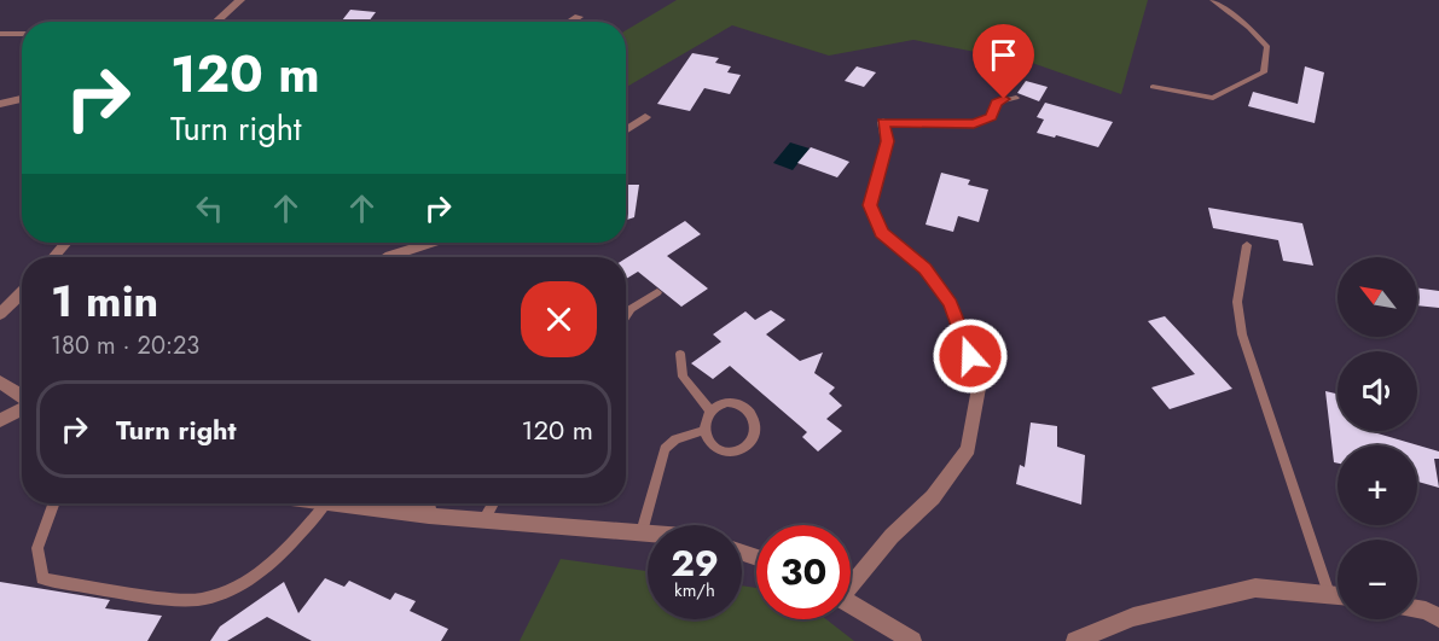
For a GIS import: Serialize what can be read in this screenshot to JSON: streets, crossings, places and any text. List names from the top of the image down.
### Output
{
  "north": "top left",
  "page": {
    "turn": ["120 m", "Turn right"],
    "map_buttons": ["+", "−"],
    "heading": ["1 min", "180 m · 20:23"],
    "list": [
      {
        "name": "Turn right",
        "value": "120 m"
      }
    ],
    "speed": "29 km/h",
    "limit": "30"
  }
}
